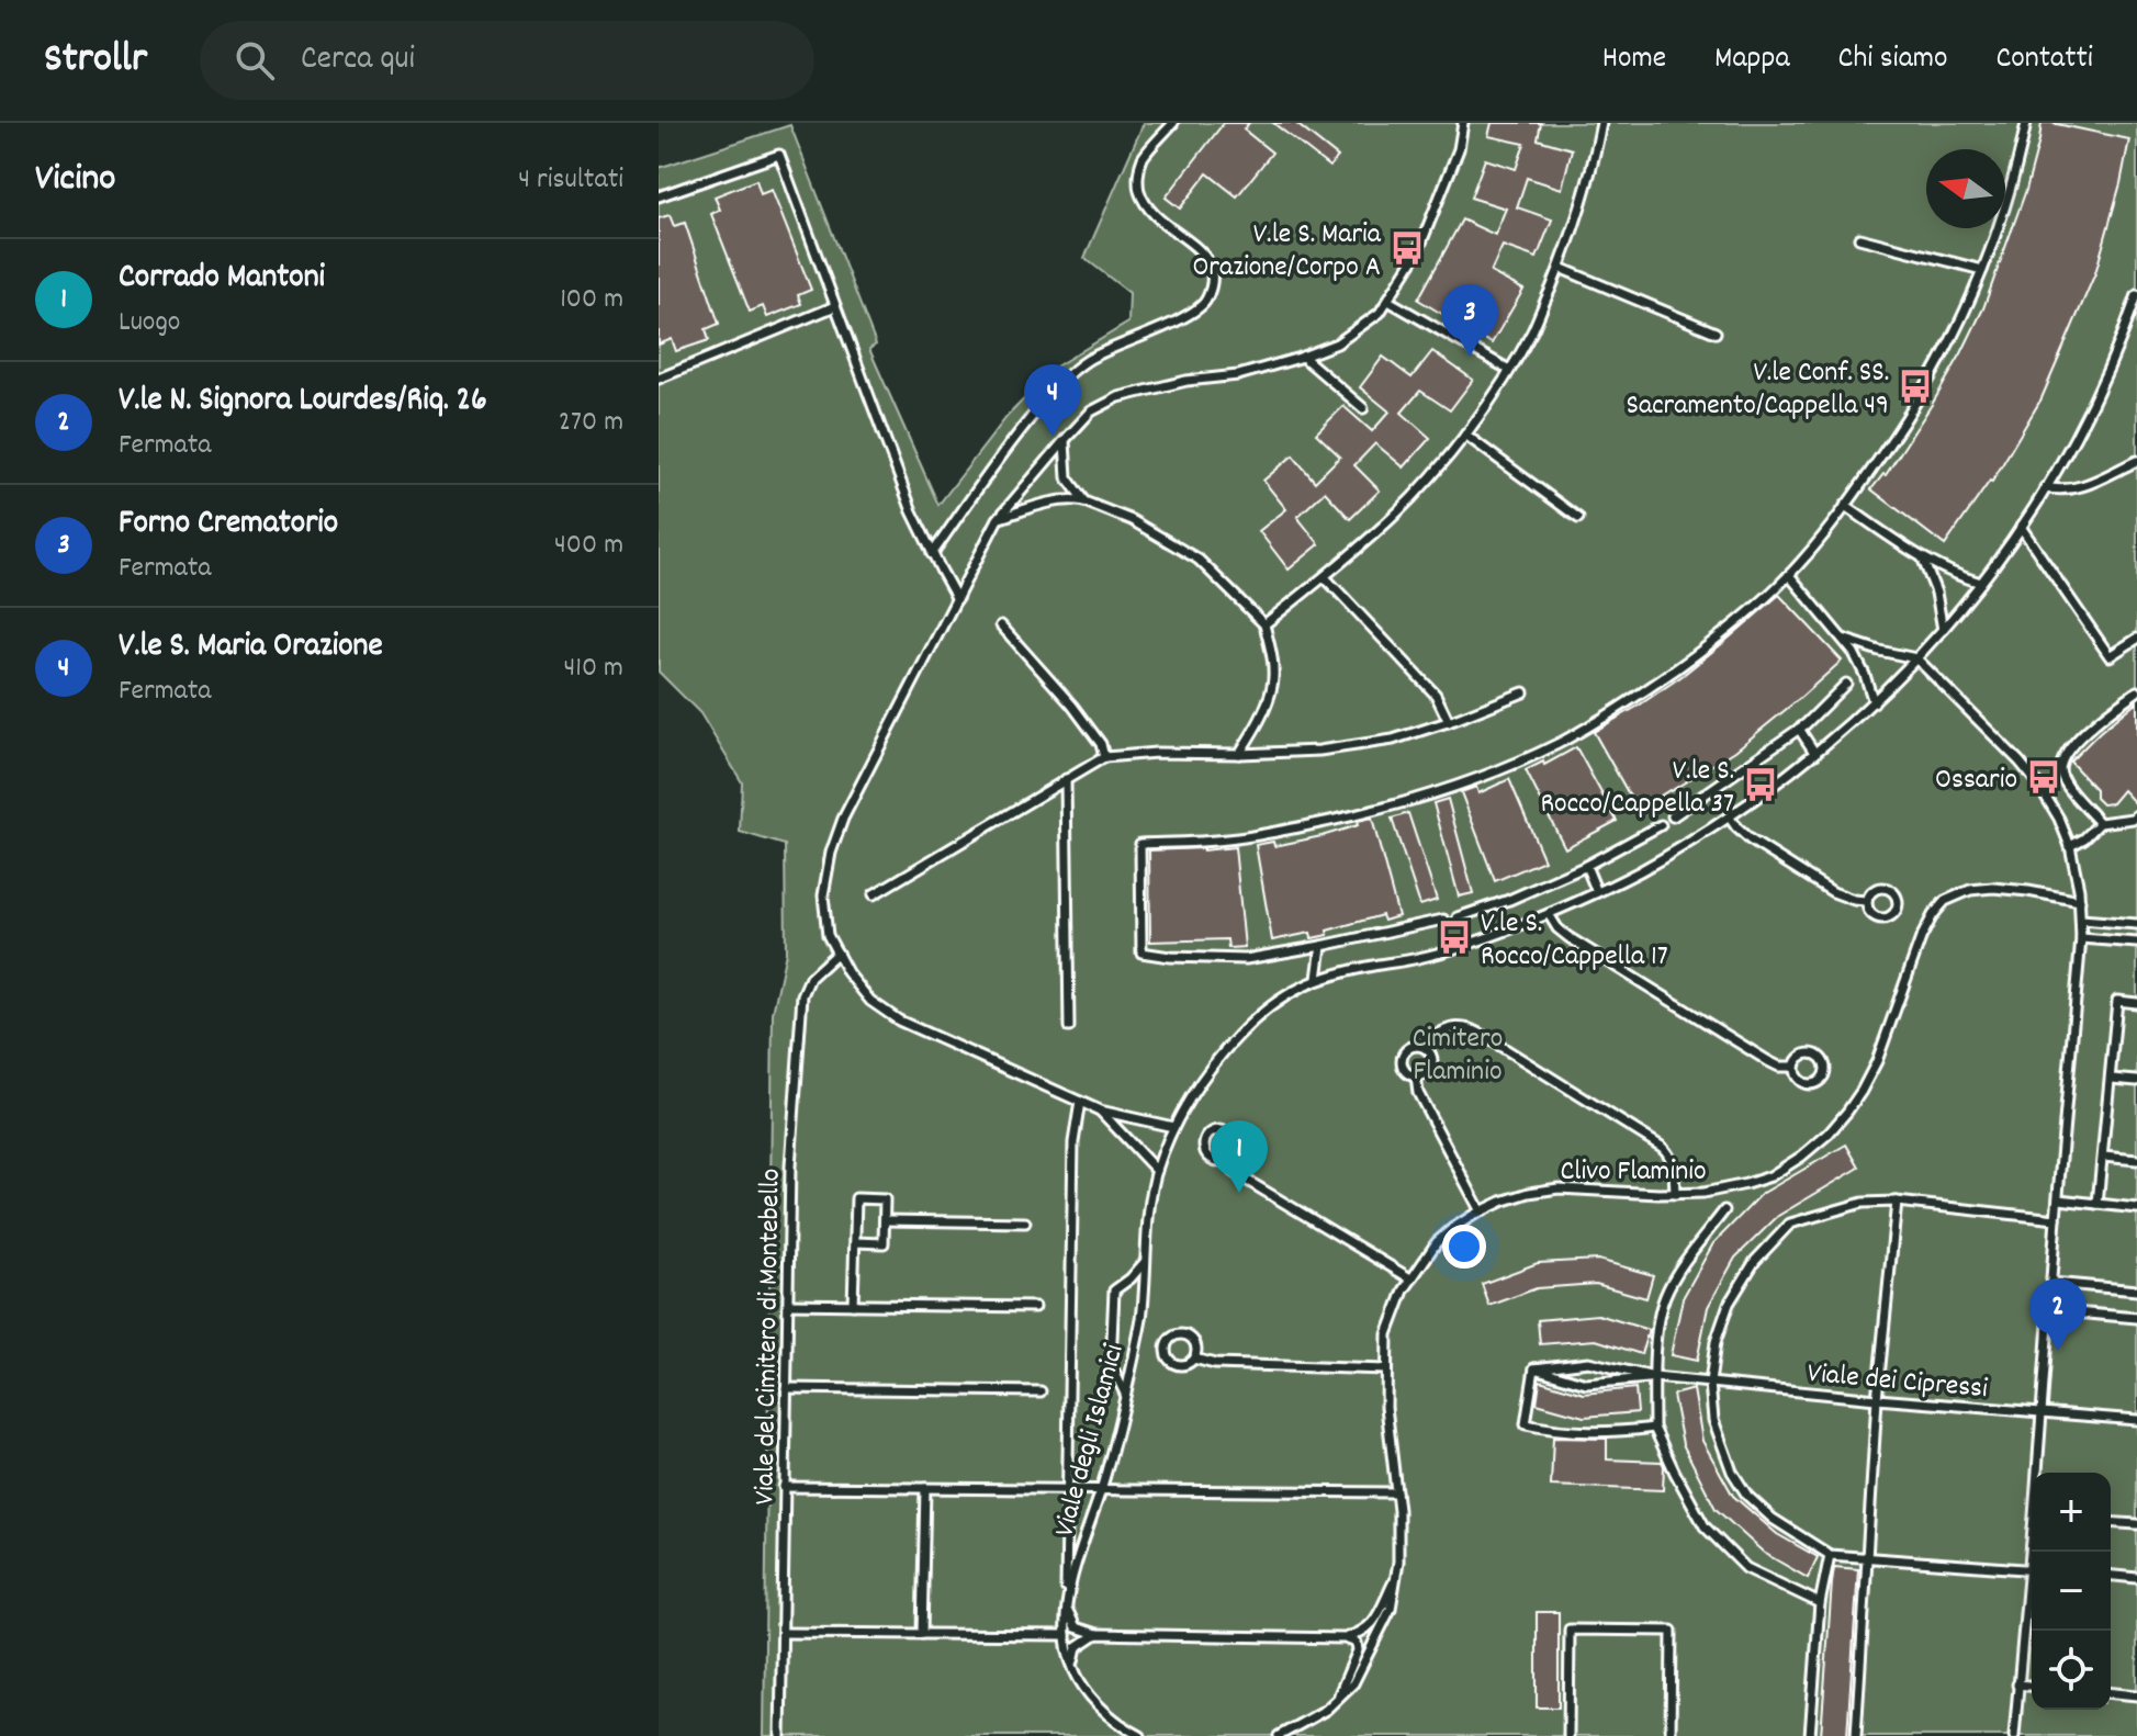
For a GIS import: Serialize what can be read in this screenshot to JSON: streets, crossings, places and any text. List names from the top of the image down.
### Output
{
  "streets": {
    "lane": [
      "Clivo Flaminio",
      "Viale del Cimitero di Montebello",
      "Viale dei Cipressi",
      "Viale degli Islamici"
    ]
  },
  "parks": ["Cimitero Flaminio"],
  "places": {
    "bus stop": [
      "V.le S. Maria Orazione/Corpo A",
      "V.le Conf. SS. Sacramento/Cappella 49",
      "Ossario",
      "V.le S. Rocco/Cappella 37",
      "V.le S. Rocco/Cappella 17"
    ]
  },
  "north": "left",
  "page": {
    "header": "Strollr",
    "search": "Cerca qui",
    "nav": [
      "Home",
      "Mappa",
      "Chi siamo",
      "Contatti"
    ],
    "heading": ["Vicino", "4 risultati"],
    "list": [
      {
        "mark": "1",
        "name": "Corrado Mantoni",
        "note": "Luogo",
        "value": "100 m"
      },
      {
        "mark": "2",
        "name": "V.le N. Signora Lourdes/Riq. 26",
        "note": "Fermata",
        "value": "270 m"
      },
      {
        "mark": "3",
        "name": "Forno Crematorio",
        "note": "Fermata",
        "value": "400 m"
      },
      {
        "mark": "4",
        "name": "V.le S. Maria Orazione",
        "note": "Fermata",
        "value": "410 m"
      }
    ],
    "pins": [
      "3",
      "4",
      "1",
      "2"
    ],
    "map_buttons": ["+", "−"]
  }
}
